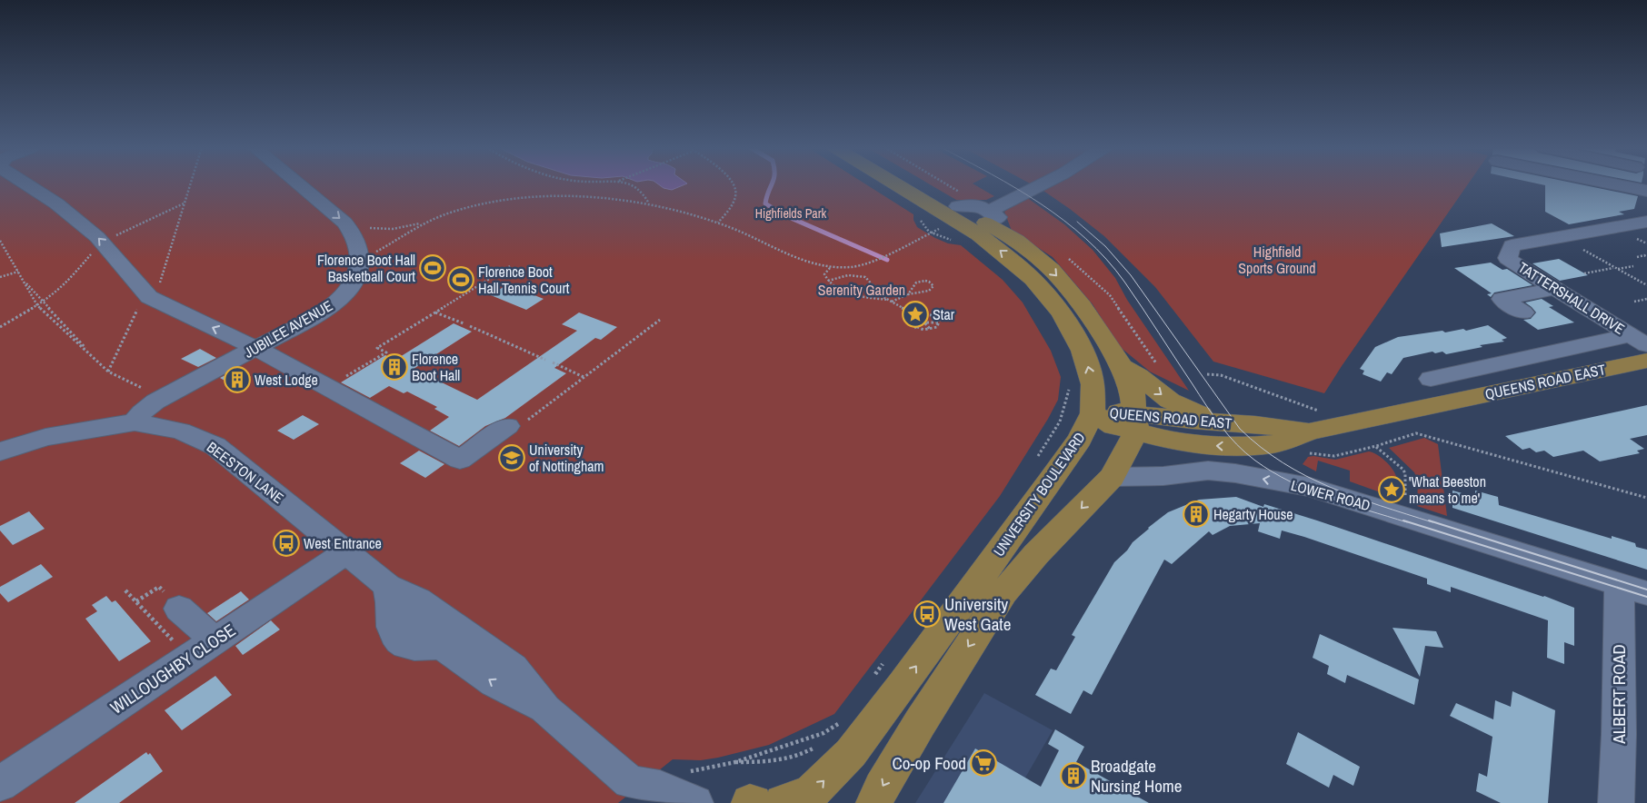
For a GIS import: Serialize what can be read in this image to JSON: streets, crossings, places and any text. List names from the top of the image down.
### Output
{
  "streets": {
    "main road": ["QUEENS ROAD EAST", "UNIVERSITY BOULEVARD"],
    "street": [
      "TATTERSHALL DRIVE",
      "JUBILEE AVENUE",
      "BEESTON LANE",
      "LOWER ROAD",
      "WILLOUGHBY CLOSE",
      "ALBERT ROAD"
    ]
  },
  "crossings": [
    ["TATTERSHALL DRIVE", "QUEENS ROAD EAST"],
    ["JUBILEE AVENUE", "BEESTON LANE"],
    ["QUEENS ROAD EAST", "UNIVERSITY BOULEVARD"],
    ["BEESTON LANE", "WILLOUGHBY CLOSE"],
    ["UNIVERSITY BOULEVARD", "LOWER ROAD"],
    ["LOWER ROAD", "ALBERT ROAD"]
  ],
  "one_way": ["LOWER ROAD"],
  "parks": ["Highfields Park", "Highfield Sports Ground", "Serenity Garden"],
  "places": {
    "sports": ["Florence Boot Hall Basketball Court", "Florence Boot Hall Tennis Court"],
    "place": ["Star", "'What Beeston means to me'"],
    "building": [
      "Florence Boot Hall",
      "West Lodge",
      "Hegarty House",
      "Broadgate Nursing Home"
    ],
    "school or university": ["University of Nottingham"],
    "bus stop": ["West Entrance", "University West Gate"],
    "supermarket": ["Co-op Food"]
  }
}
